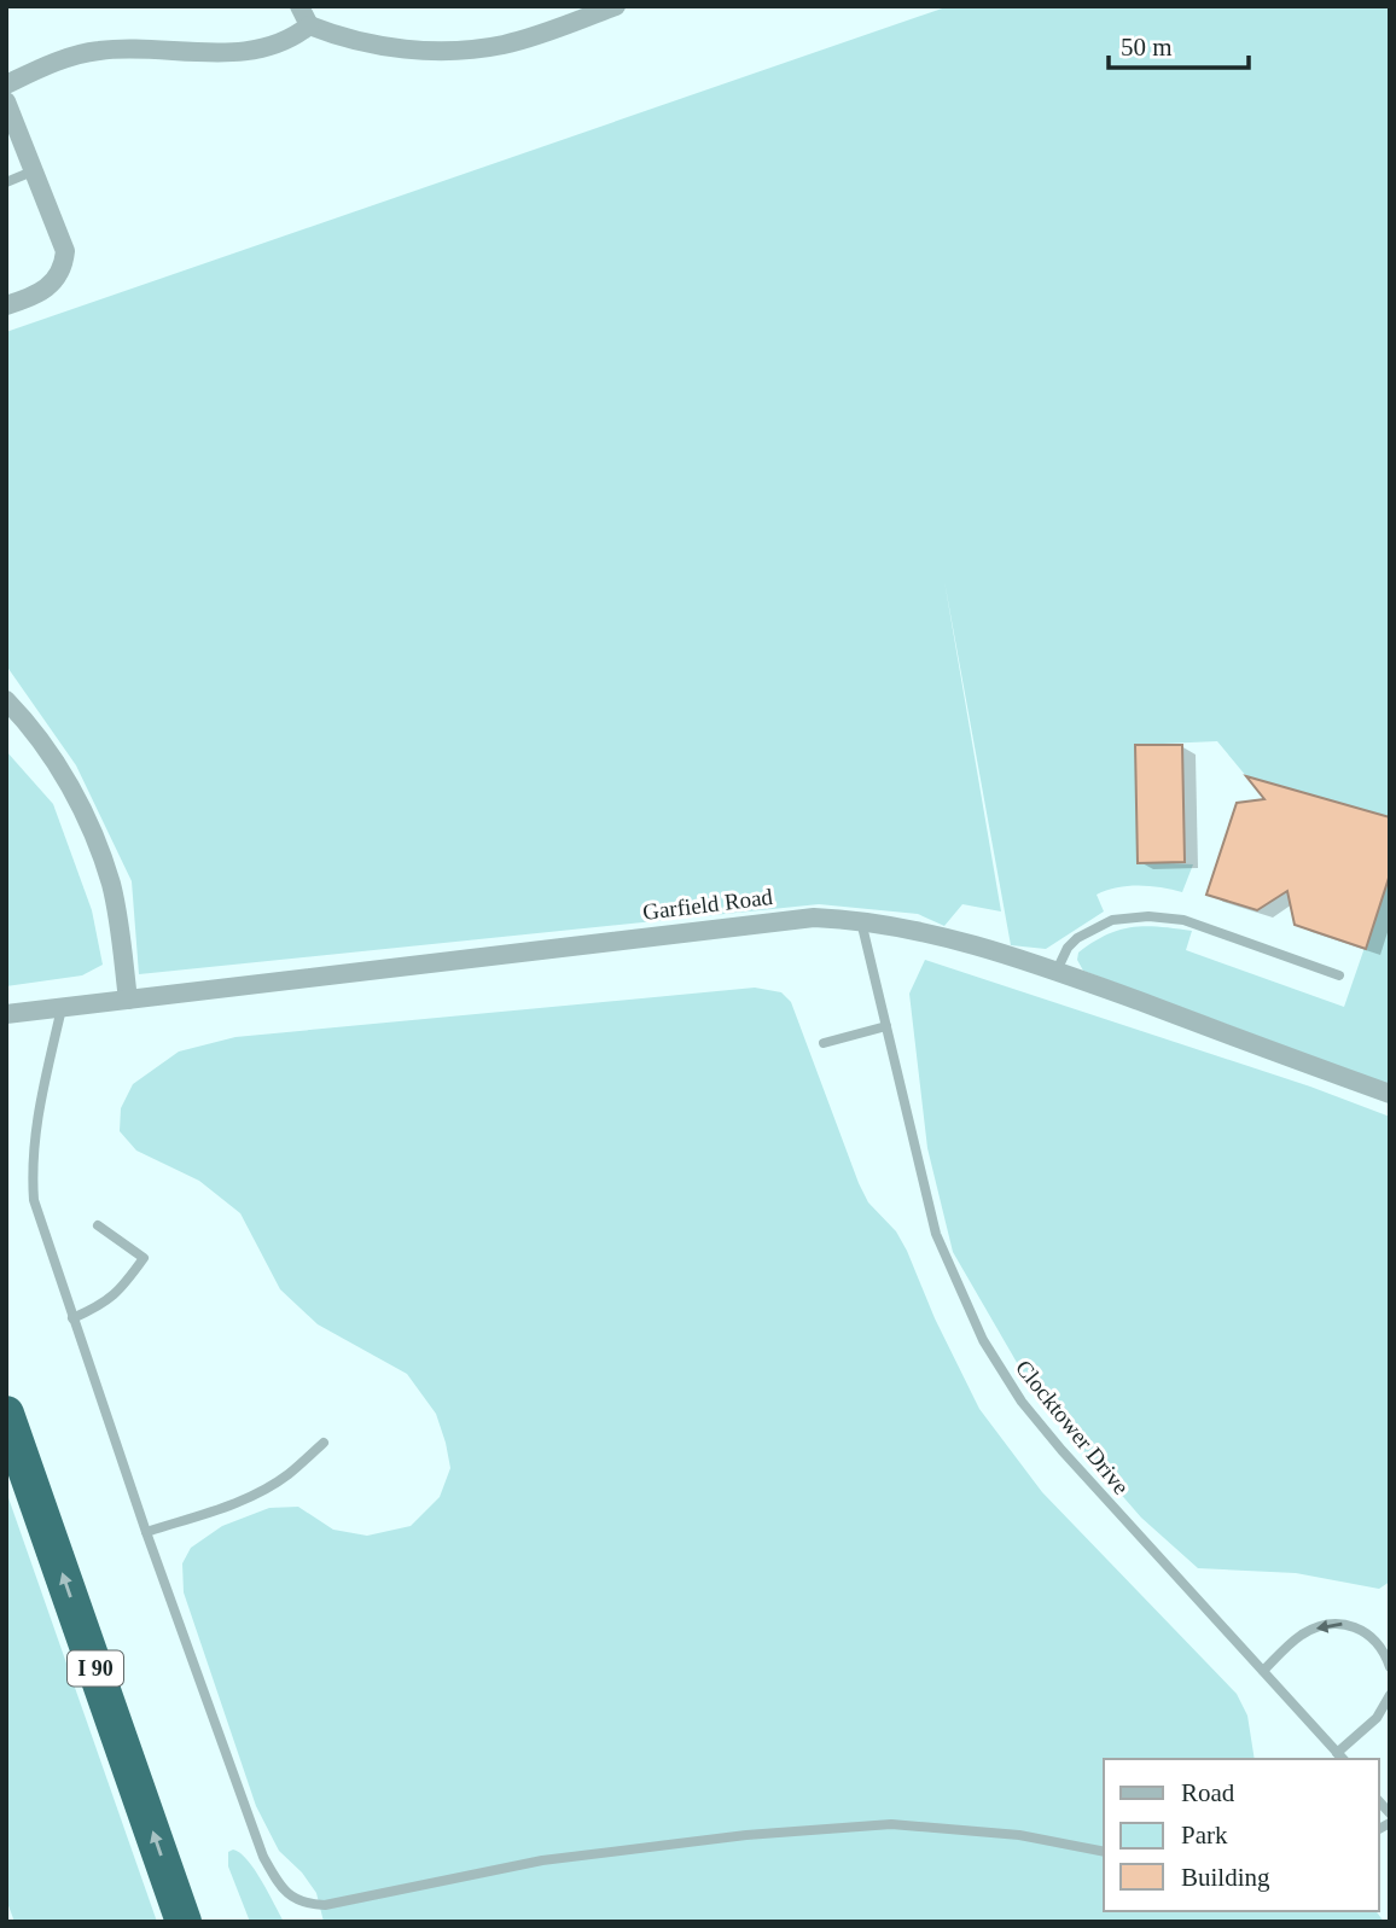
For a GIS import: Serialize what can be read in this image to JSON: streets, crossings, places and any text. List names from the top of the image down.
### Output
{
  "streets": {
    "highway": ["I 90"],
    "street": ["Garfield Road"],
    "lane": ["Clocktower Drive"]
  },
  "crossings": [
    ["Garfield Road", "Clocktower Drive"]
  ],
  "legend": ["Road", "Park", "Building"],
  "scale_bar": "50 m"
}
